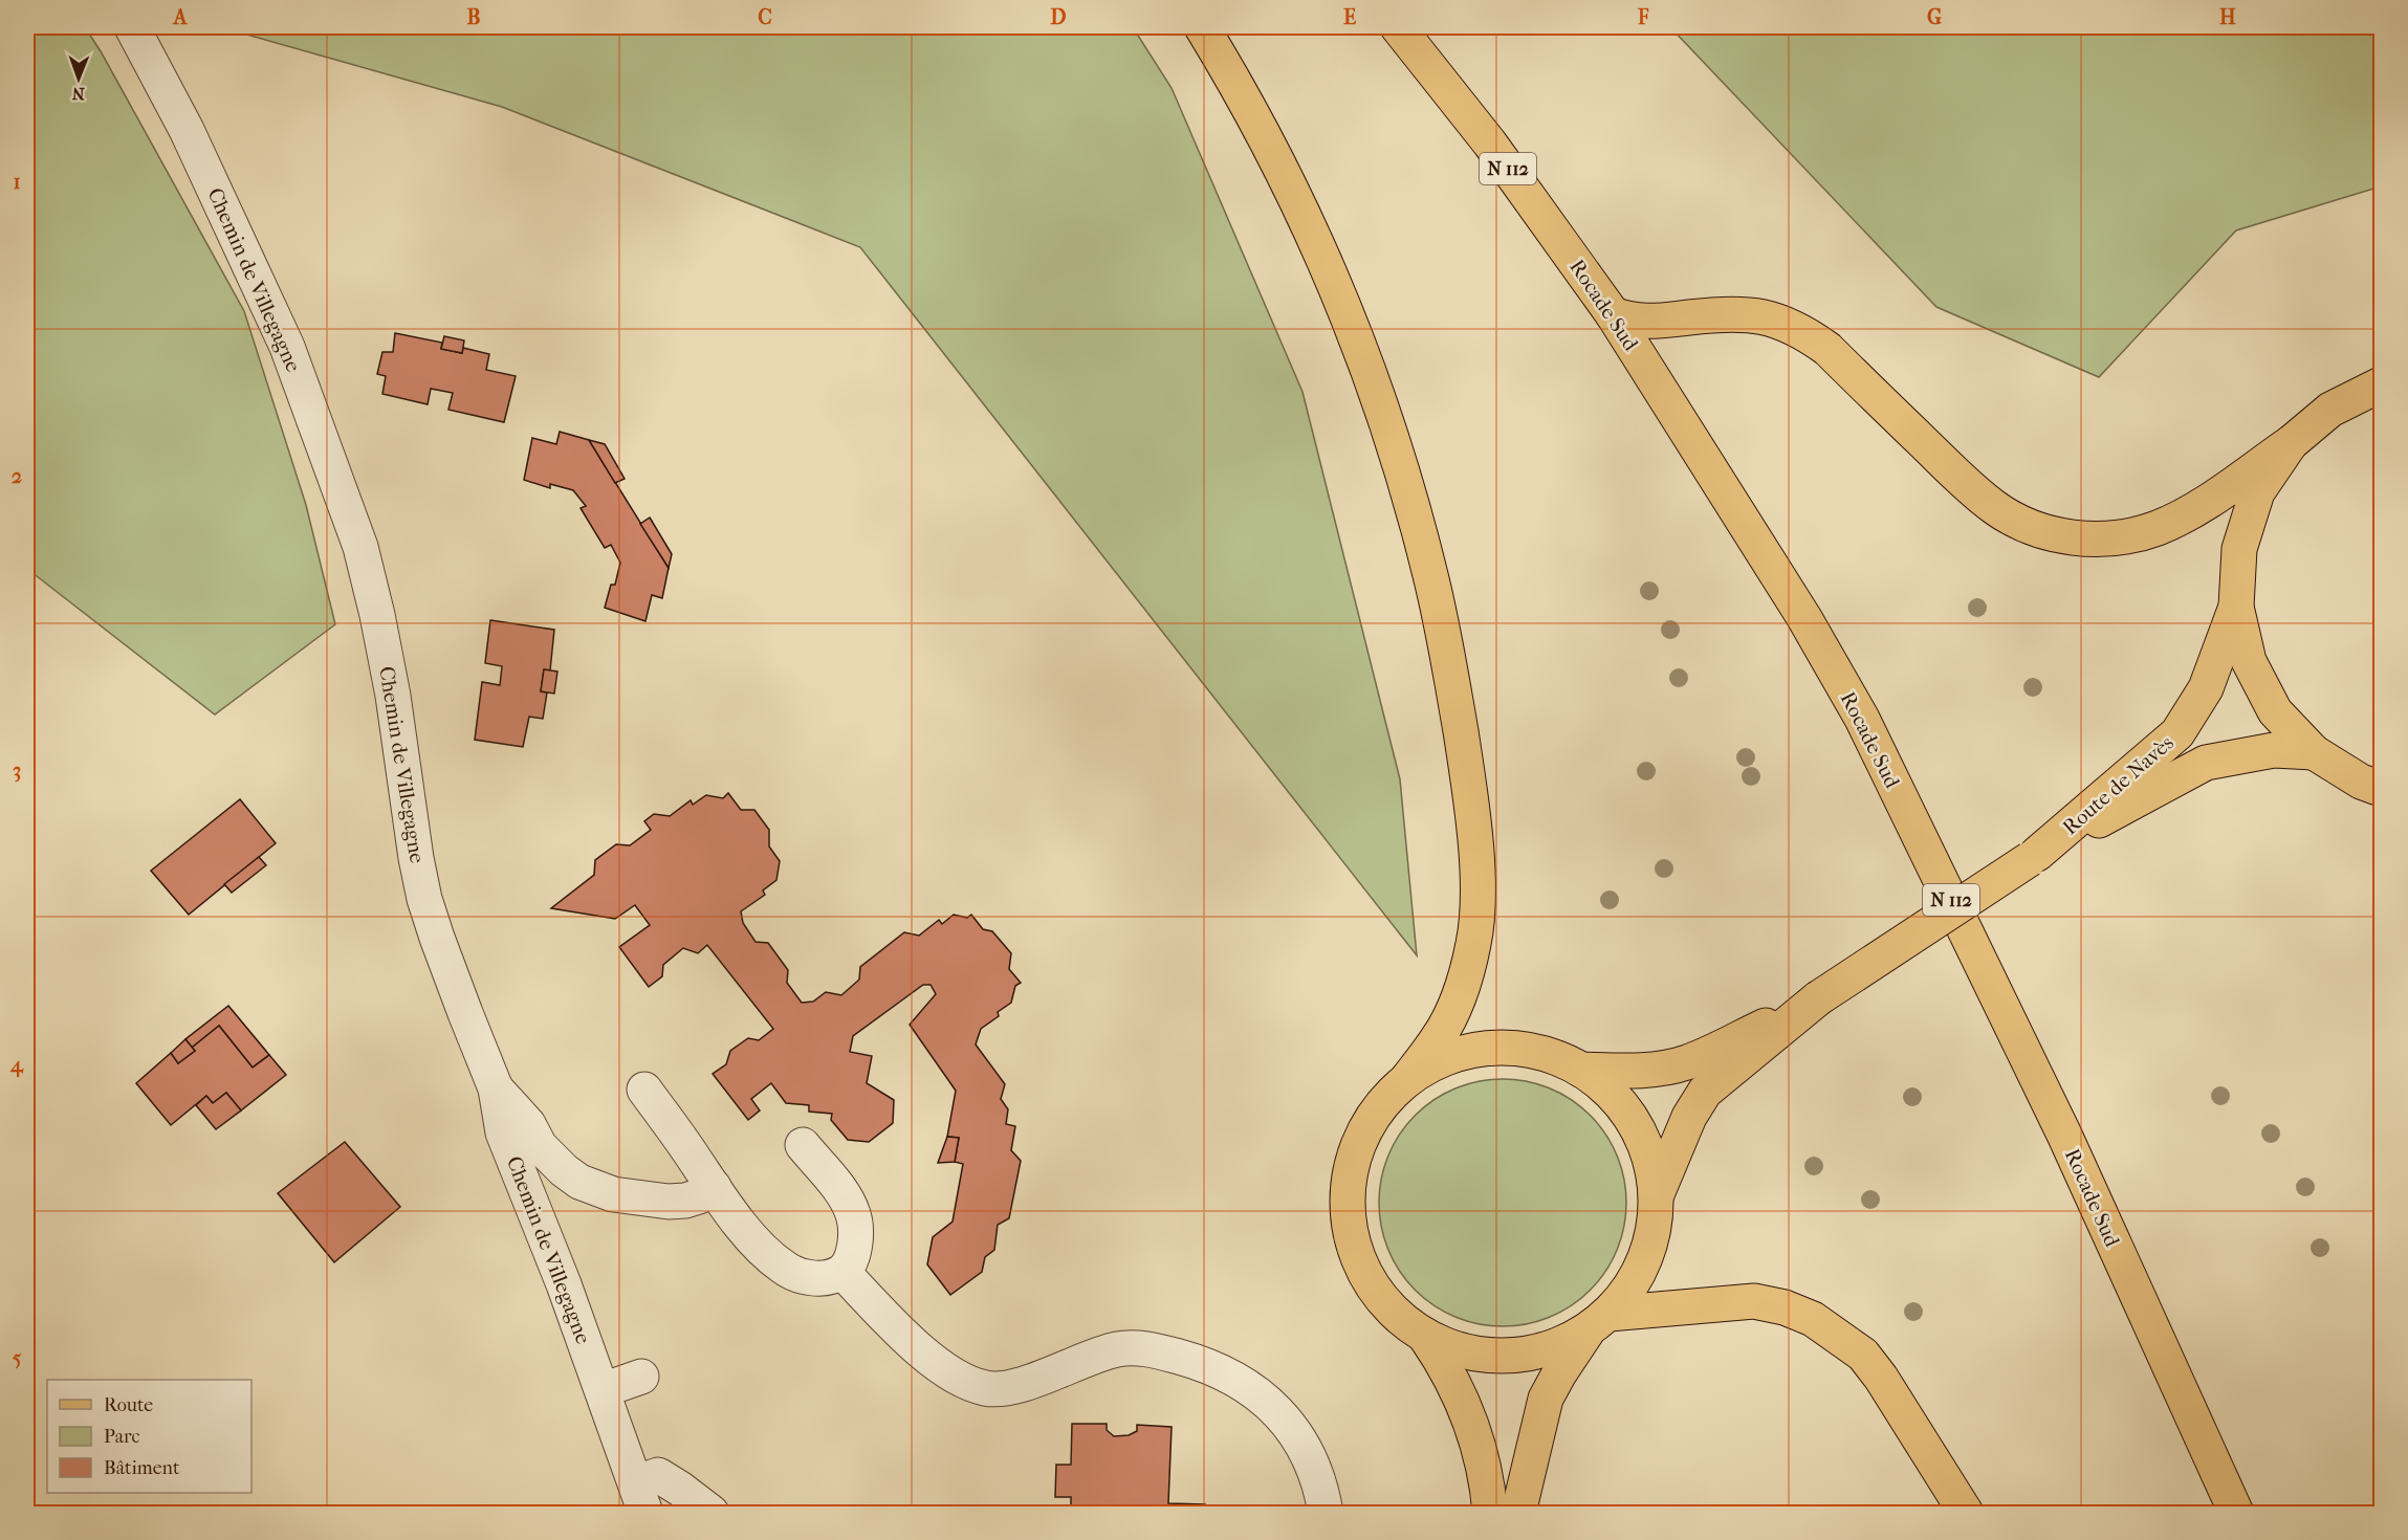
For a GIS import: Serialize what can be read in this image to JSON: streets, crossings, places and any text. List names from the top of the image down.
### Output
{
  "streets": {
    "main road": ["N 112", "Rocade Sud", "Route de Navès"],
    "street": ["Chemin de Villegagne"]
  },
  "legend": ["Route", "Parc", "Bâtiment"],
  "north": "bottom",
  "grid": {
    "columns": [
      "A",
      "B",
      "C",
      "D",
      "E",
      "F",
      "G",
      "H"
    ],
    "rows": [
      "1",
      "2",
      "3",
      "4",
      "5"
    ]
  }
}
